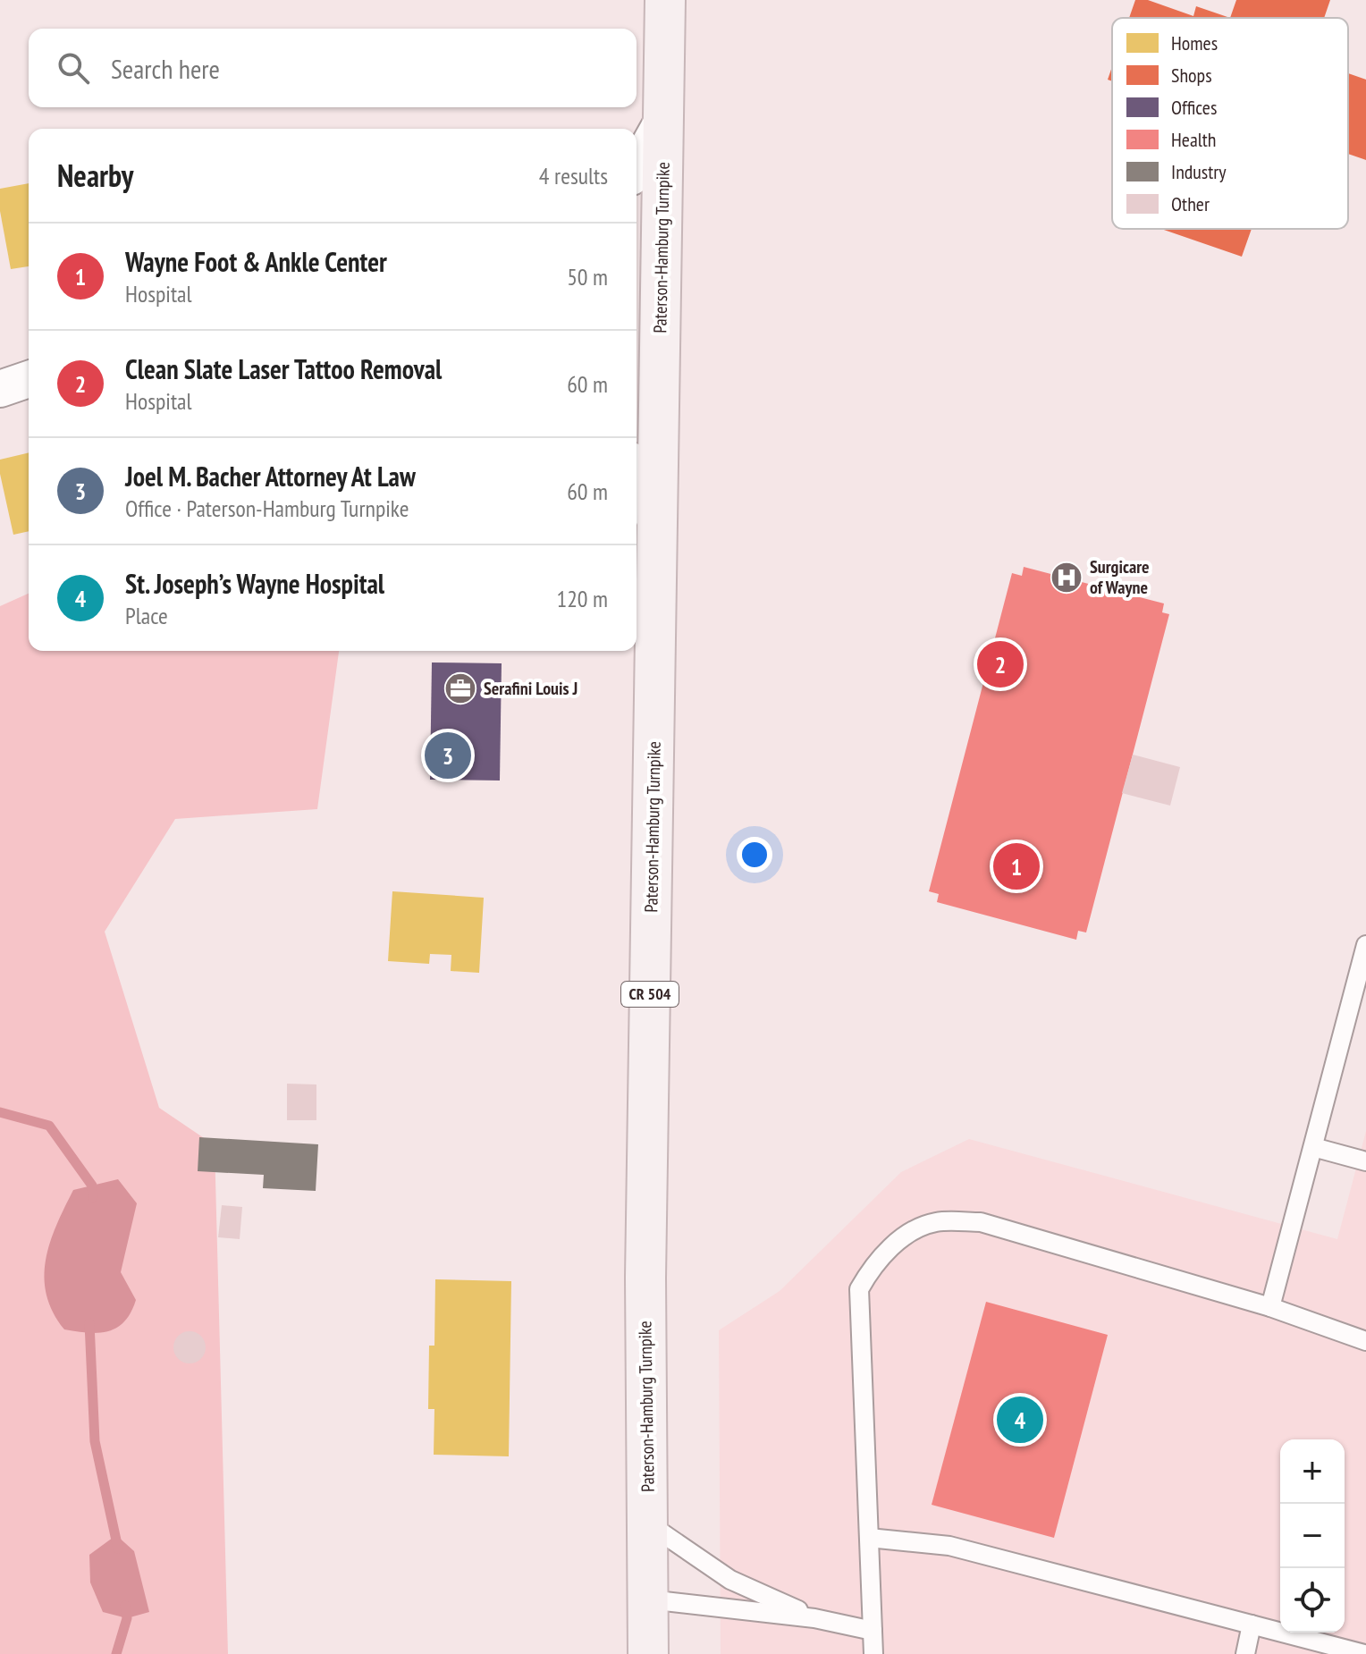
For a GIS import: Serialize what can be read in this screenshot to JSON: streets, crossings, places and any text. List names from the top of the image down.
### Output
{
  "streets": {
    "main road": ["Paterson-Hamburg Turnpike", "CR 504"]
  },
  "places": {
    "hospital": ["Surgicare of Wayne"],
    "office": ["Serafini Louis J"]
  },
  "legend": [
    "Homes",
    "Shops",
    "Offices",
    "Health",
    "Industry",
    "Other"
  ],
  "page": {
    "search": "Search here",
    "heading": ["Nearby", "4 results"],
    "list": [
      {
        "mark": "1",
        "name": "Wayne Foot & Ankle Center",
        "note": "Hospital",
        "value": "50 m"
      },
      {
        "mark": "2",
        "name": "Clean Slate Laser Tattoo Removal",
        "note": "Hospital",
        "value": "60 m"
      },
      {
        "mark": "3",
        "name": "Joel M. Bacher Attorney At Law",
        "note": "Office · Paterson-Hamburg Turnpike",
        "value": "60 m"
      },
      {
        "mark": "4",
        "name": "St. Joseph’s Wayne Hospital",
        "note": "Place",
        "value": "120 m"
      }
    ],
    "pins": [
      "2",
      "3",
      "1",
      "4"
    ],
    "map_buttons": ["+", "−"]
  }
}
